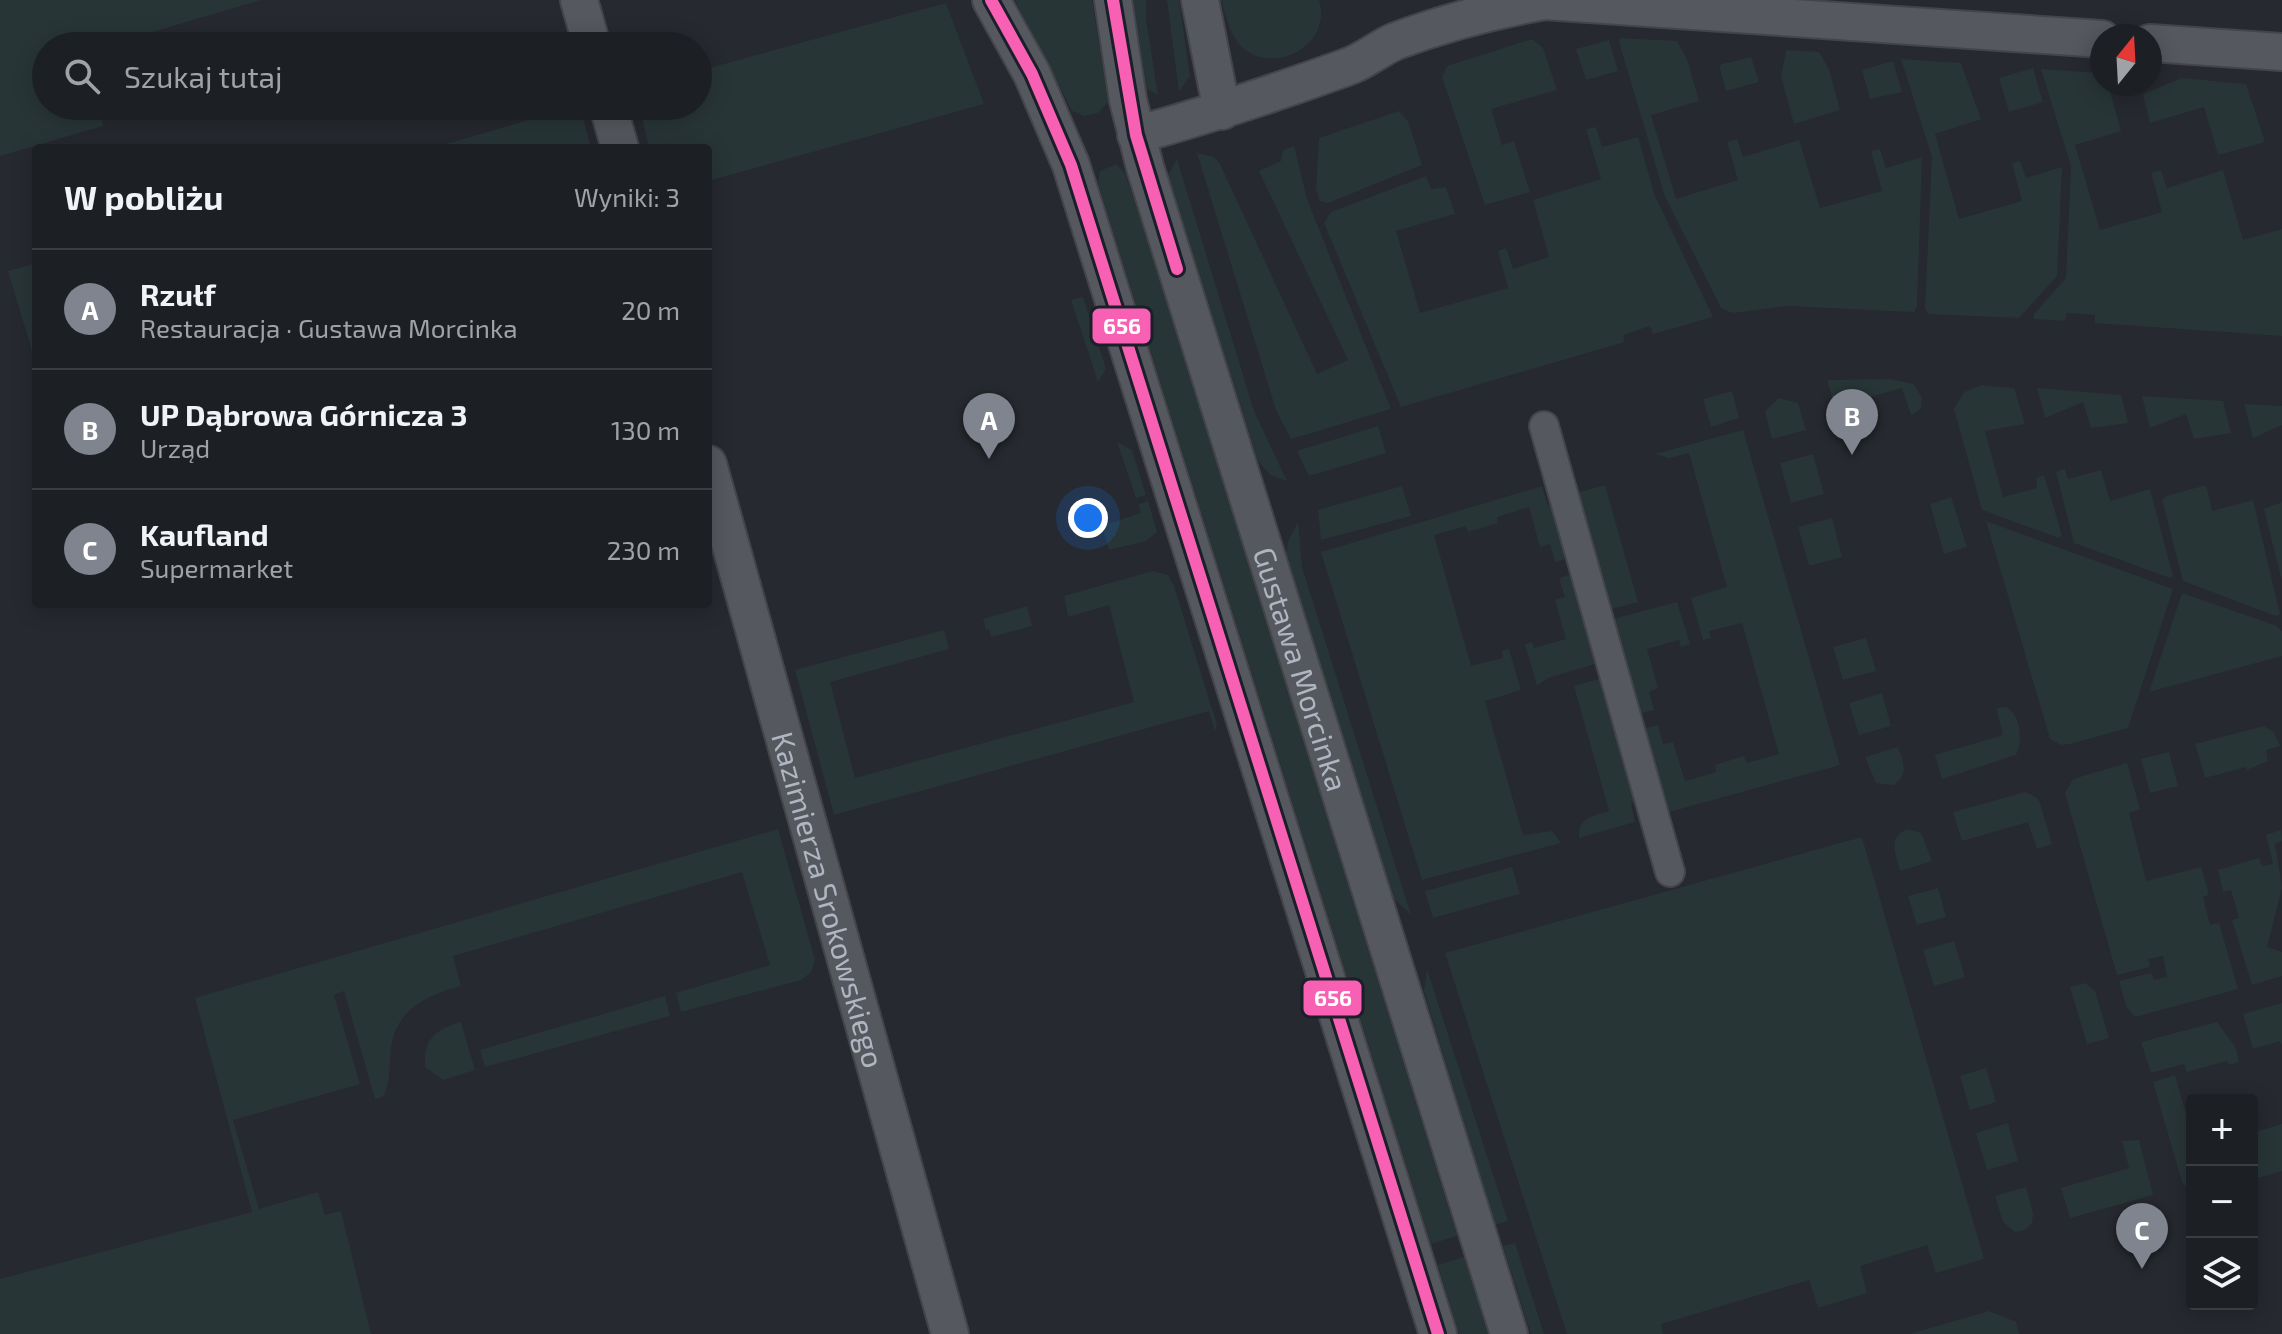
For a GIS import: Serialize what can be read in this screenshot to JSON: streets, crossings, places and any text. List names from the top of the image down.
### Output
{
  "streets": {
    "street": ["Gustawa Morcinka", "Kazimierza Srokowskiego"]
  },
  "lines": ["transit line 656"],
  "north": "top",
  "page": {
    "search": "Szukaj tutaj",
    "heading": ["W pobliżu", "Wyniki: 3"],
    "list": [
      {
        "mark": "A",
        "name": "Rzułf",
        "note": "Restauracja · Gustawa Morcinka",
        "value": "20 m"
      },
      {
        "mark": "B",
        "name": "UP Dąbrowa Górnicza 3",
        "note": "Urząd",
        "value": "130 m"
      },
      {
        "mark": "C",
        "name": "Kaufland",
        "note": "Supermarket",
        "value": "230 m"
      }
    ],
    "pins": ["B", "A", "C"],
    "map_buttons": ["+", "−"]
  }
}
